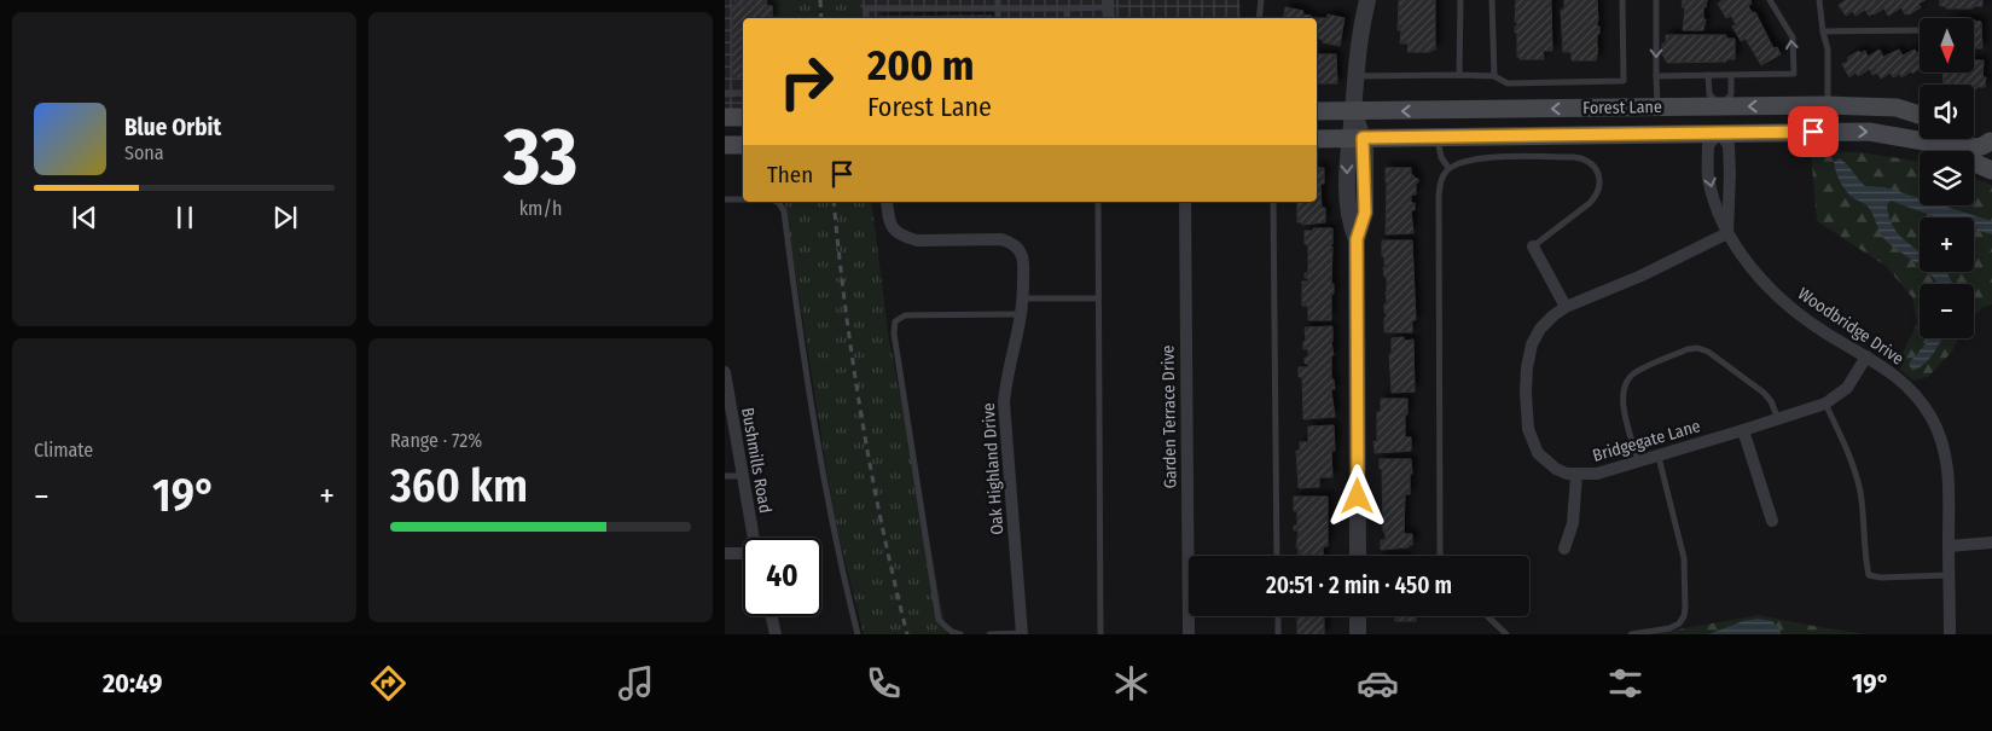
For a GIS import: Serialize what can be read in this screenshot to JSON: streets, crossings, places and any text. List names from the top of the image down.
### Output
{
  "streets": {
    "main road": ["Forest Lane"],
    "street": [
      "Woodbridge Drive",
      "Garden Terrace Drive",
      "Bridgegate Lane",
      "Bushmills Road",
      "Oak Highland Drive"
    ]
  },
  "crossings": [
    ["Forest Lane", "Woodbridge Drive"],
    ["Woodbridge Drive", "Bridgegate Lane"]
  ],
  "north": "bottom",
  "page": {
    "tile": [
      ["33", "km/h"],
      "Climate",
      ["Range · 72%", "360 km"]
    ],
    "map_buttons": ["+", "−"],
    "turn": ["200 m", "Forest Lane"],
    "song": ["Blue Orbit", "Sona"],
    "then": "Then",
    "heat": ["−", "19°", "+"],
    "limit": "40",
    "trip": "20:51 · 2 min · 450 m",
    "tabs": ["20:49", "19°"]
  }
}
